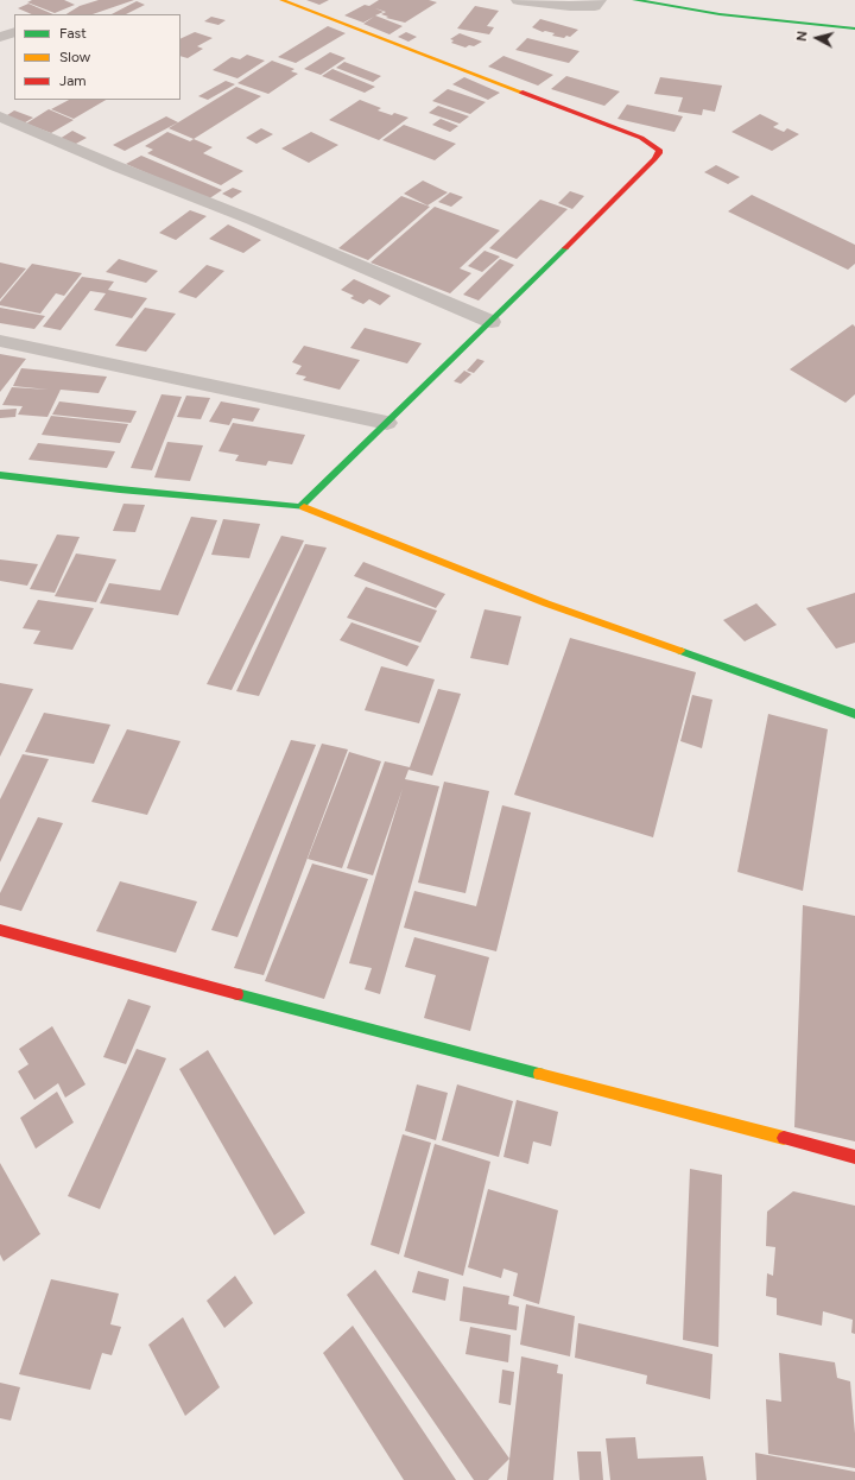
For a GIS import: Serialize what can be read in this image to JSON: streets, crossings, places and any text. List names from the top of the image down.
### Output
{
  "legend": ["Fast", "Slow", "Jam"],
  "north": "left"
}
